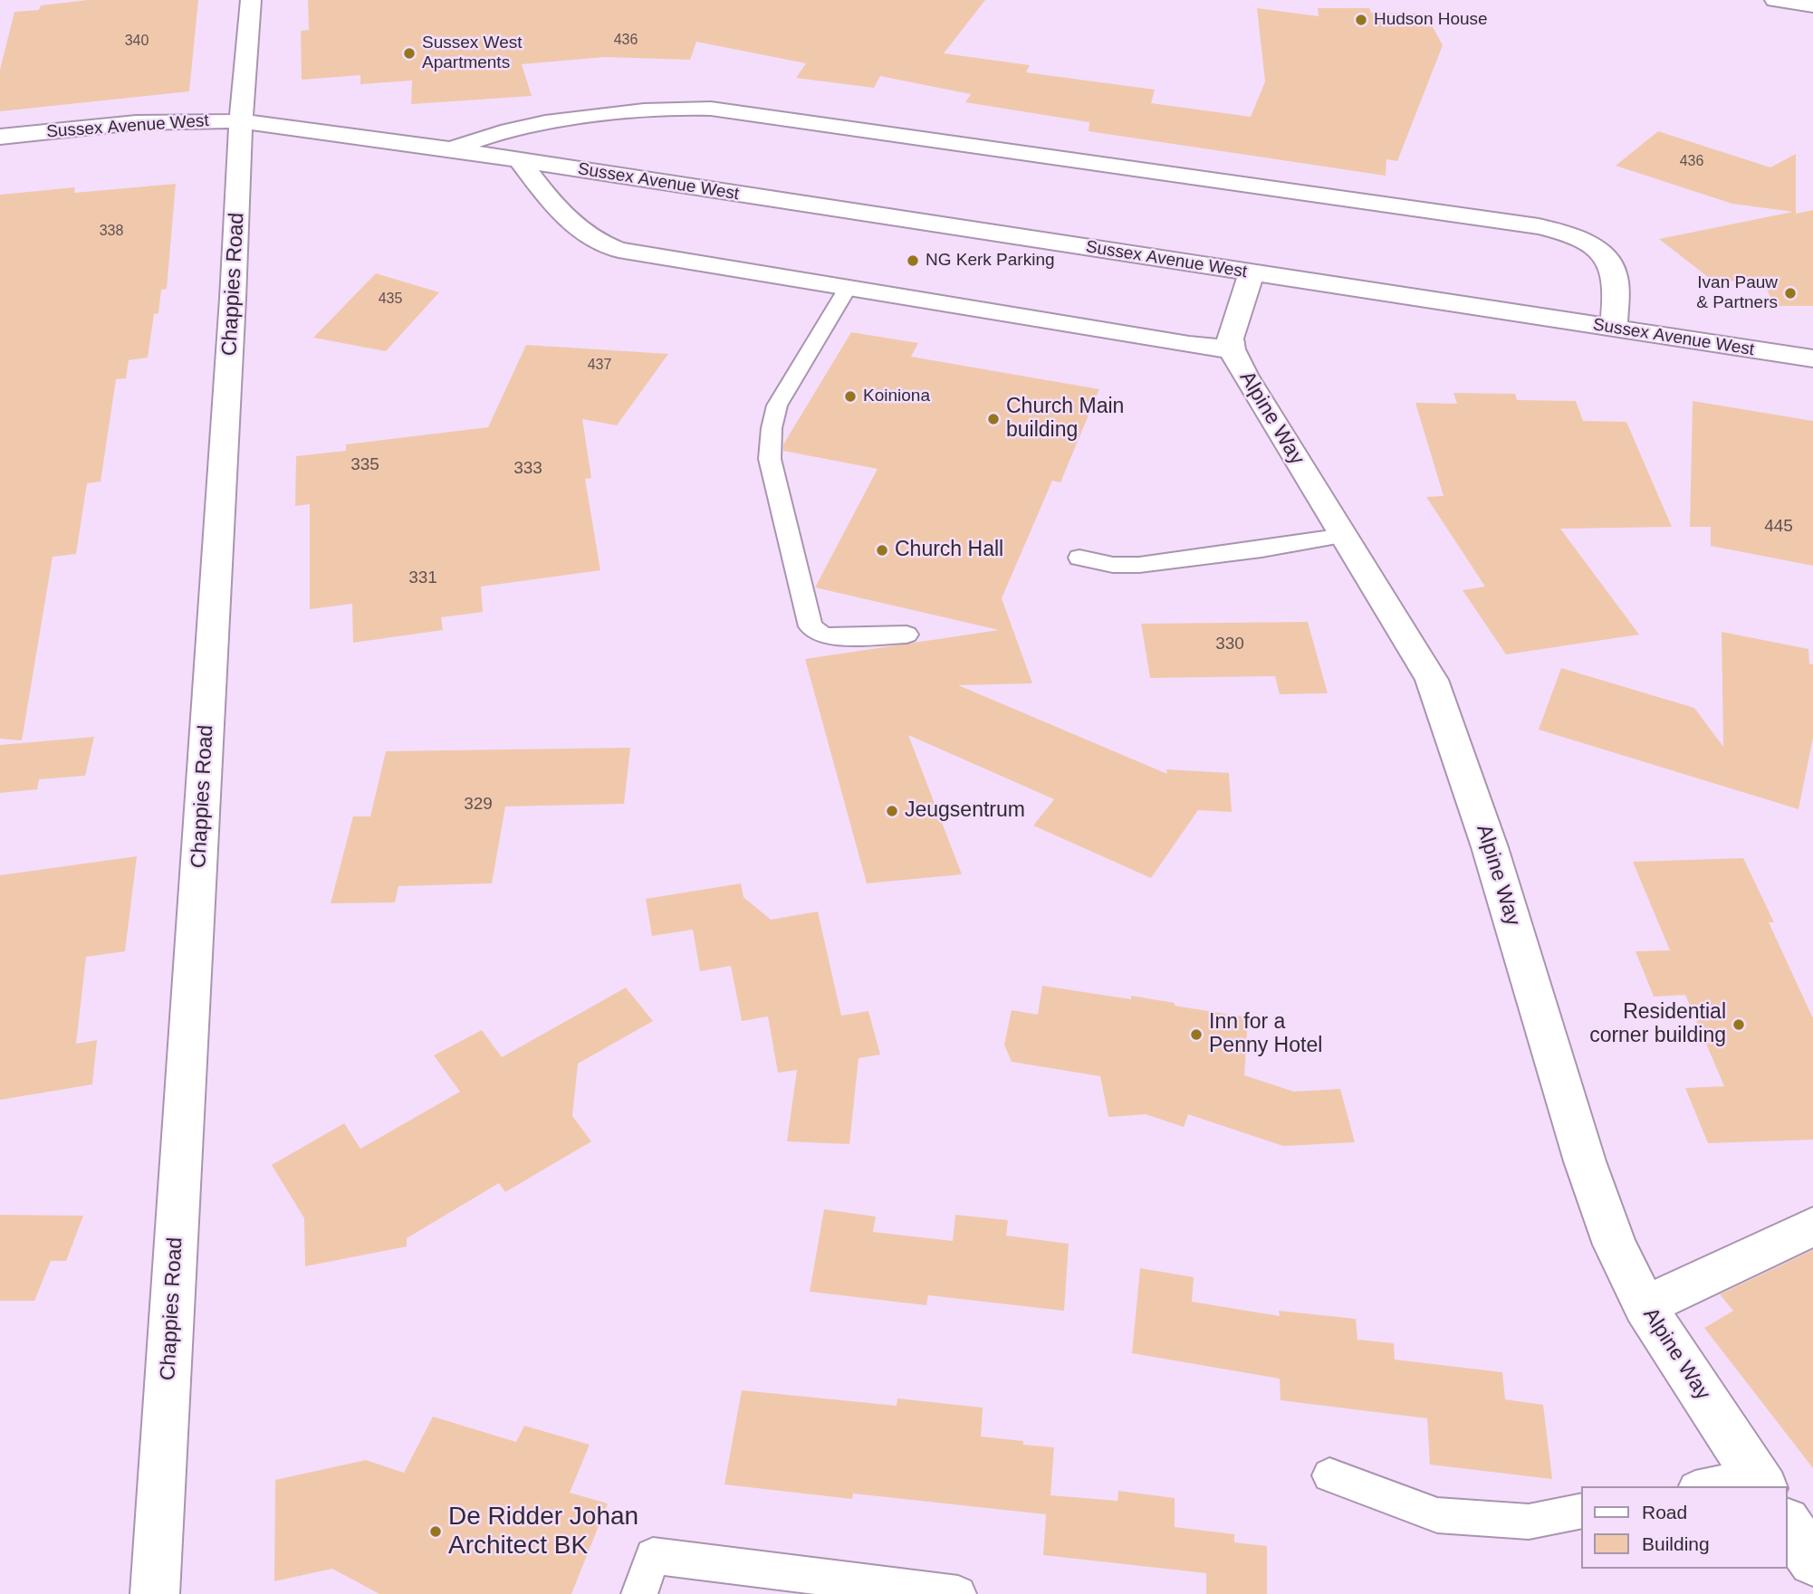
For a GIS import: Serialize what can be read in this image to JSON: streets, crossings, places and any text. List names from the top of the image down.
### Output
{
  "streets": {
    "street": ["Sussex Avenue West", "Chappies Road", "Alpine Way"]
  },
  "crossings": [
    ["Sussex Avenue West", "Chappies Road"],
    ["Sussex Avenue West", "Alpine Way"]
  ],
  "places": [
    "Hudson House",
    "Sussex West Apartments",
    "NG Kerk Parking",
    "Ivan Pauw & Partners",
    "Koiniona",
    "Church Main building",
    "Church Hall",
    "Jeugsentrum",
    "Residential corner building",
    "Inn for a Penny Hotel",
    "De Ridder Johan Architect BK"
  ],
  "house_numbers": [
    "436",
    "340",
    "436",
    "338",
    "435",
    "437",
    "335",
    "333",
    "445",
    "331",
    "330",
    "329"
  ],
  "legend": ["Road", "Building"]
}
